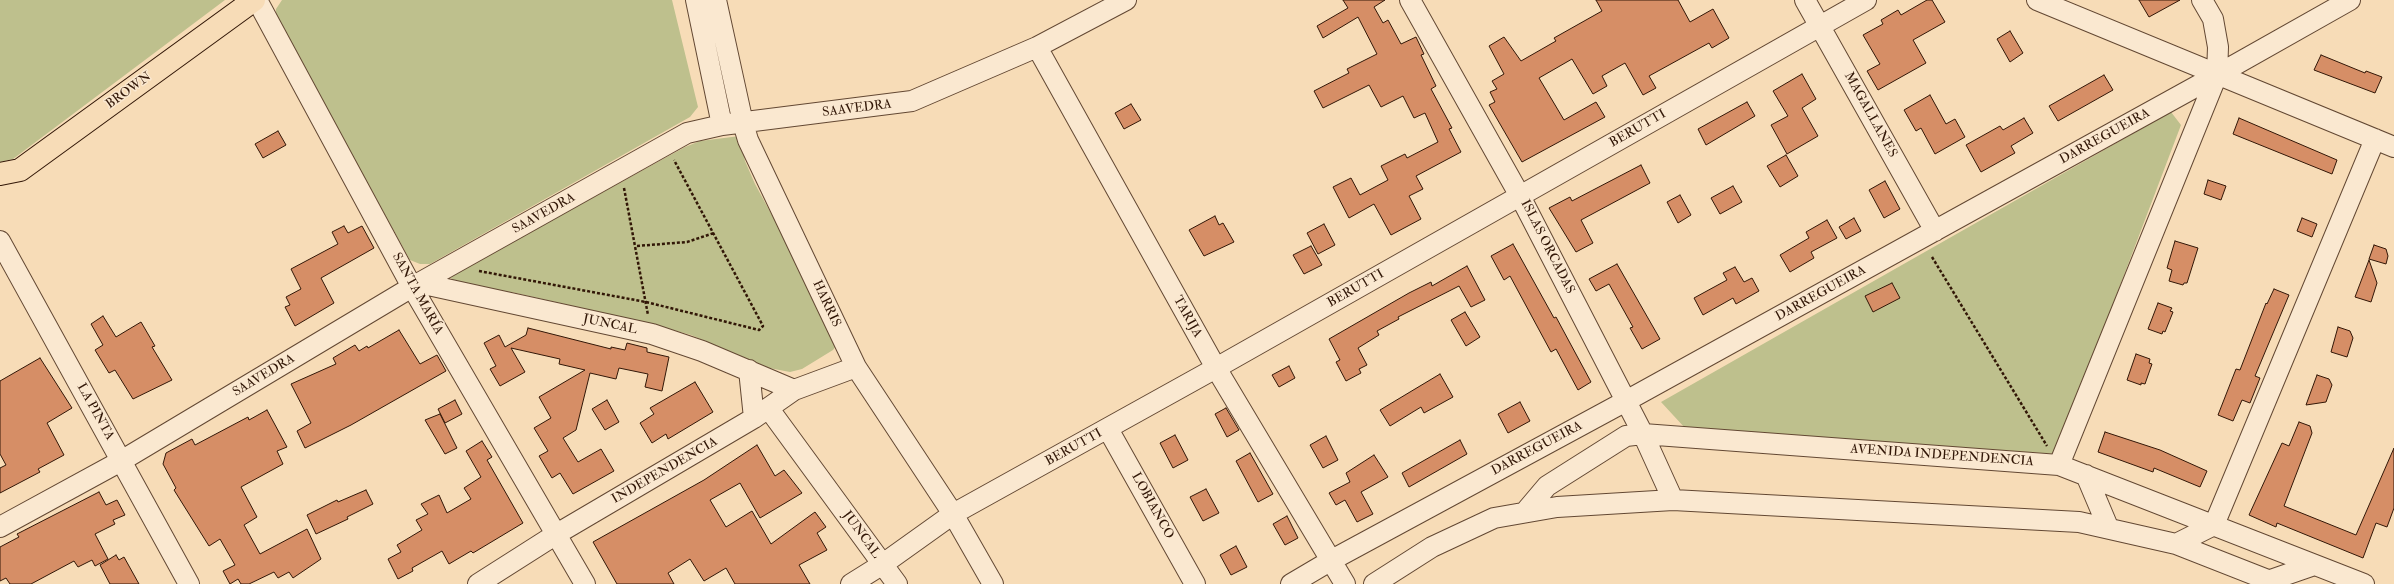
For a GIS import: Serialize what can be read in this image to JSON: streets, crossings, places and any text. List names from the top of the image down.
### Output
{
  "streets": {
    "main road": ["BROWN"],
    "street": [
      "SAAVEDRA",
      "MAGALLANES",
      "BERUTTI",
      "DARREGUEIRA",
      "ISLAS ORCADAS",
      "SANTA MARÍA",
      "HARRIS",
      "TARIJA",
      "JUNCAL",
      "LA PINTA",
      "AVENIDA INDEPENDENCIA",
      "INDEPENDENCIA",
      "LOBIANCO"
    ]
  },
  "crossings": [
    ["SAAVEDRA", "SANTA MARÍA"],
    ["SAAVEDRA", "HARRIS"],
    ["SAAVEDRA", "TARIJA"],
    ["SAAVEDRA", "JUNCAL"],
    ["SAAVEDRA", "LA PINTA"],
    ["MAGALLANES", "BERUTTI"],
    ["MAGALLANES", "DARREGUEIRA"],
    ["BERUTTI", "ISLAS ORCADAS"],
    ["BERUTTI", "HARRIS"],
    ["BERUTTI", "TARIJA"],
    ["BERUTTI", "JUNCAL"],
    ["BERUTTI", "LOBIANCO"],
    ["DARREGUEIRA", "ISLAS ORCADAS"],
    ["DARREGUEIRA", "TARIJA"],
    ["ISLAS ORCADAS", "AVENIDA INDEPENDENCIA"],
    ["SANTA MARÍA", "JUNCAL"],
    ["SANTA MARÍA", "INDEPENDENCIA"],
    ["HARRIS", "INDEPENDENCIA"],
    ["JUNCAL", "INDEPENDENCIA"]
  ]
}
